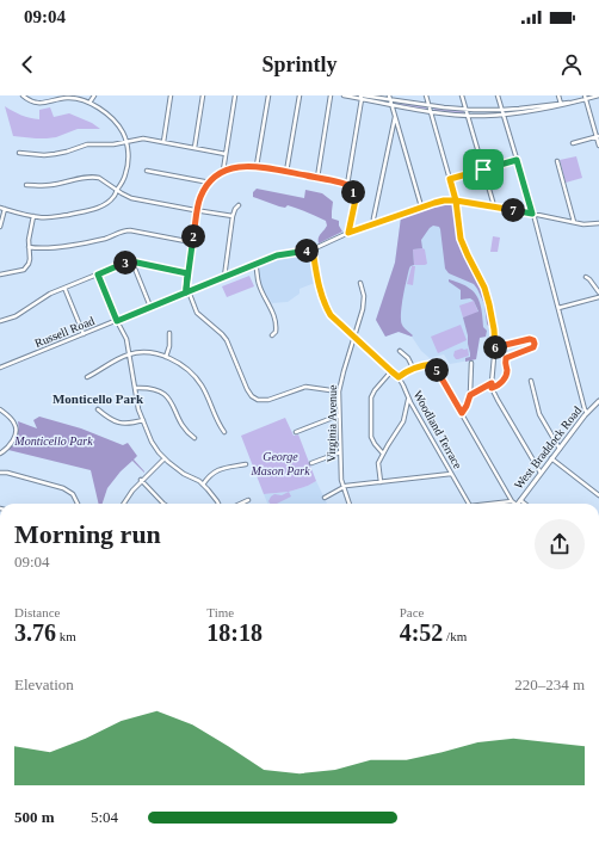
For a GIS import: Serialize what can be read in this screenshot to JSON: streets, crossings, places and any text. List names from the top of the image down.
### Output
{
  "streets": {
    "main road": ["West Braddock Road"],
    "street": ["Russell Road", "Virginia Avenue", "Woodland Terrace"]
  },
  "crossings": [
    ["Russell Road", "Woodland Terrace"],
    ["Virginia Avenue", "Woodland Terrace"]
  ],
  "districts": ["Monticello Park"],
  "parks": ["Monticello Park", "George Mason Park"],
  "page": {
    "status": "09:04",
    "header": "Sprintly",
    "pins": [
      "1",
      "7",
      "2",
      "4",
      "3",
      "6",
      "5"
    ],
    "heading": ["Morning run", "09:04"],
    "stats": [
      ["Distance", "3.76 km"],
      ["Time", "18:18"],
      ["Pace", "4:52 /km"]
    ],
    "chart": ["Elevation", "220–234 m"],
    "list": [
      {
        "name": "500 m",
        "note": "5:04"
      }
    ]
  }
}
